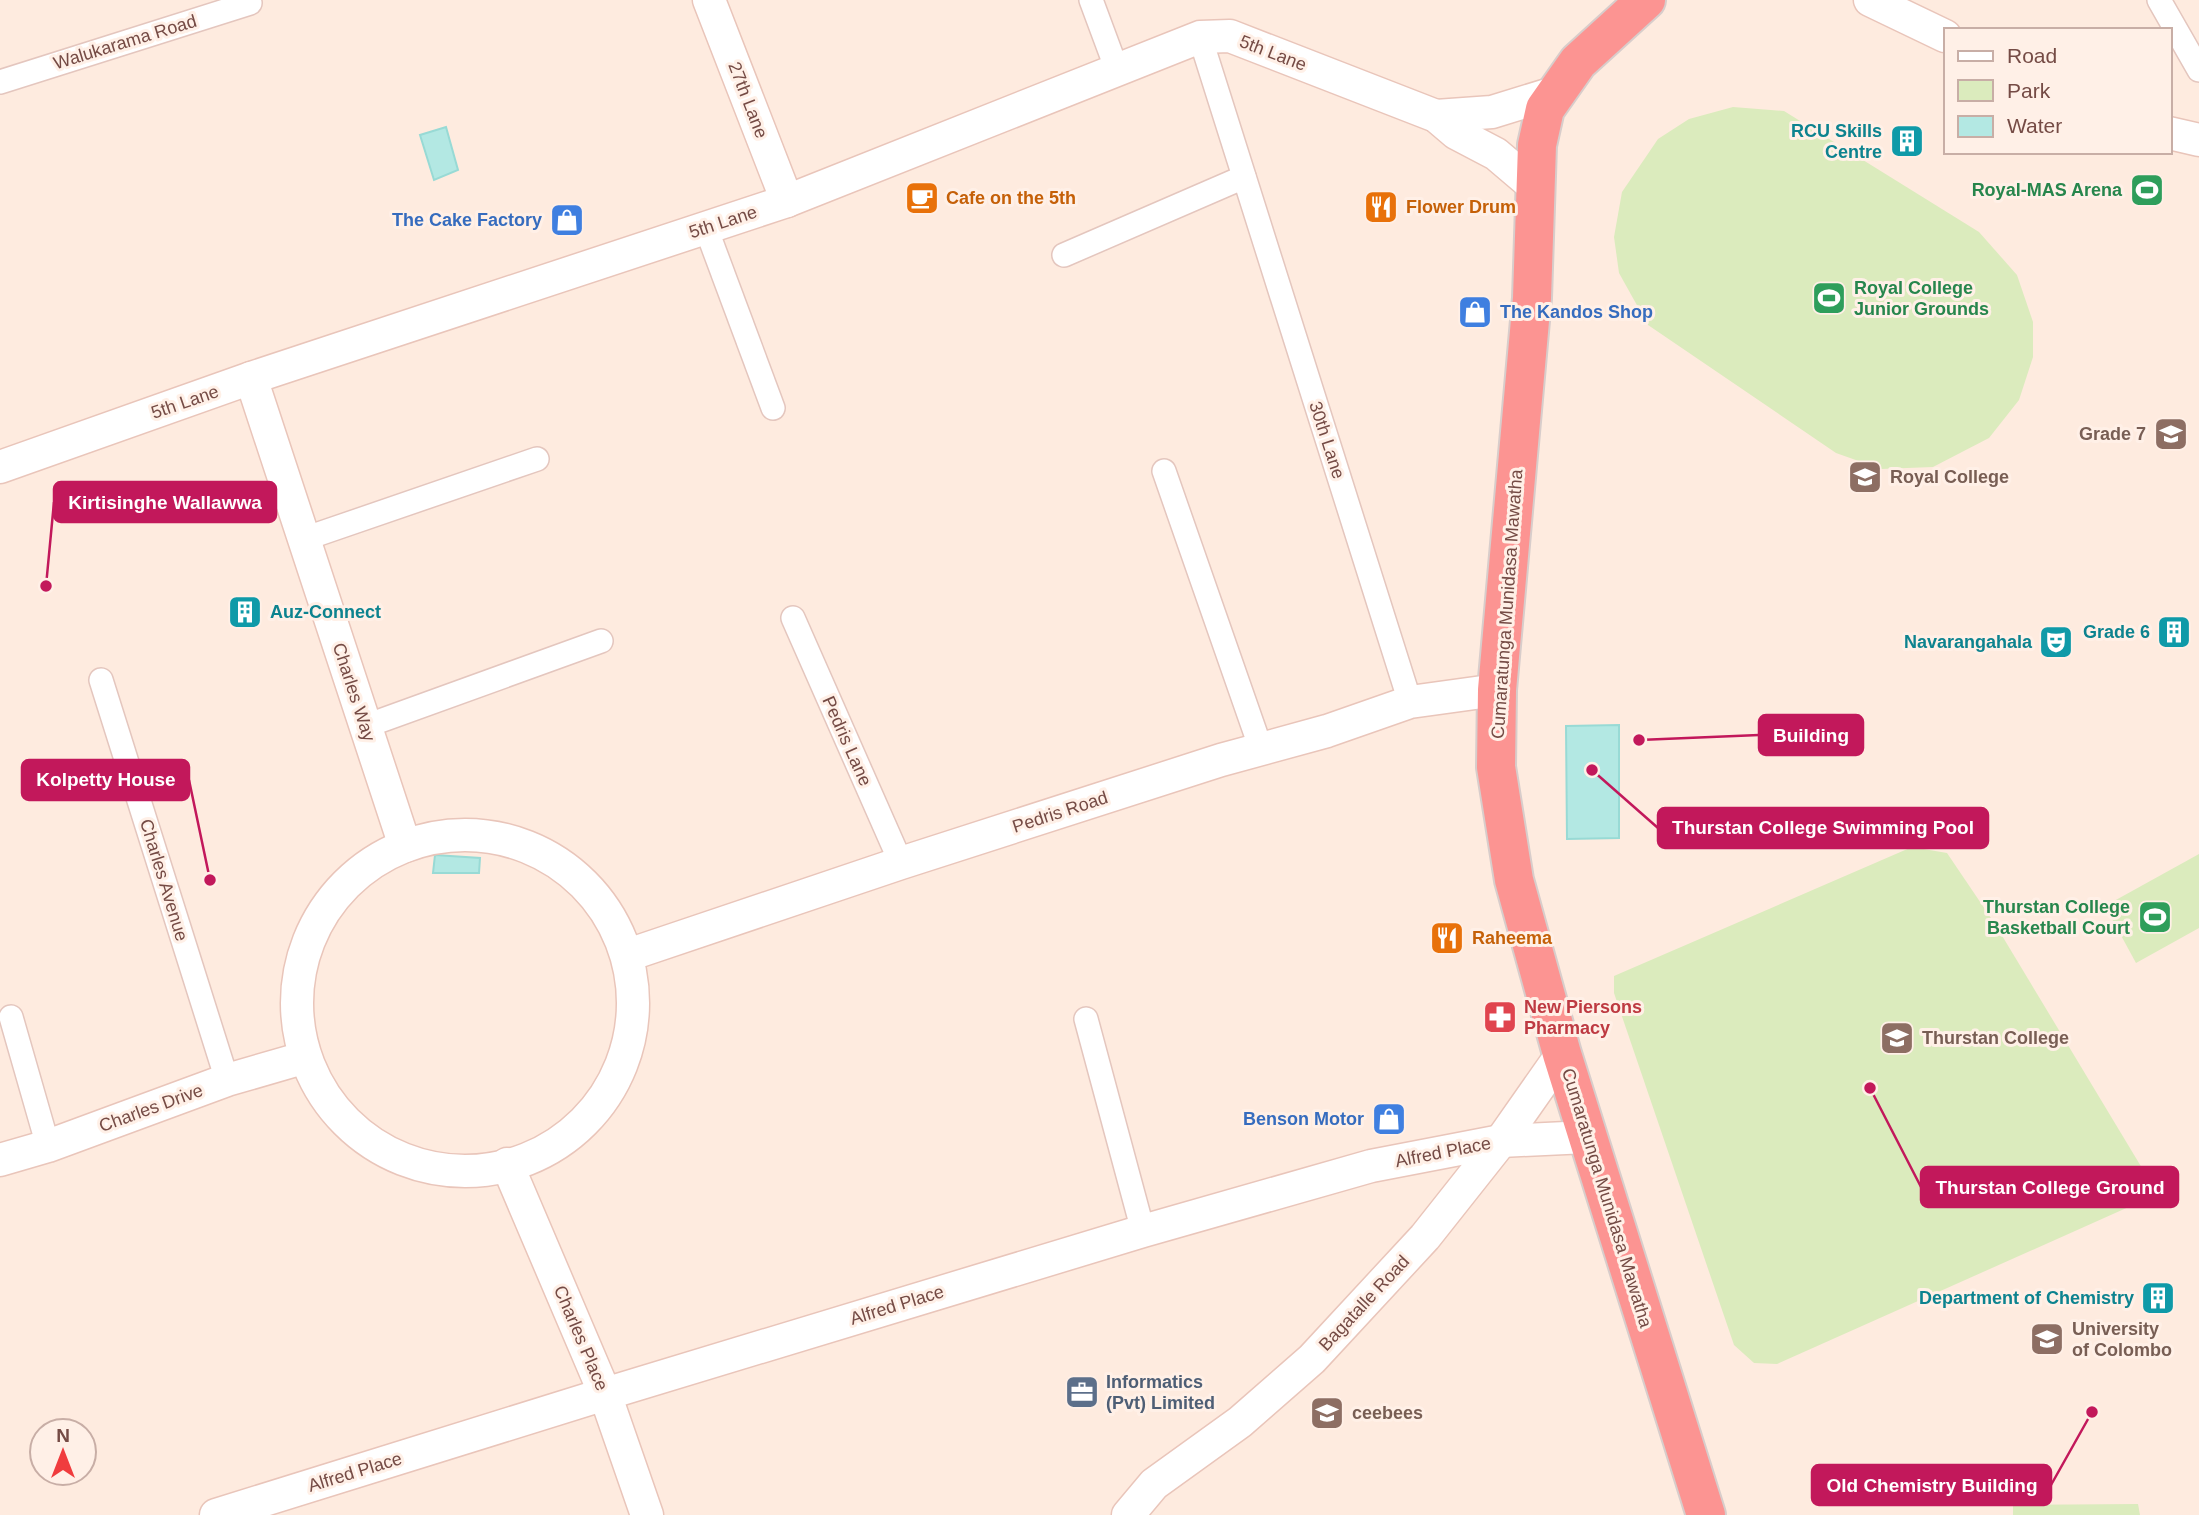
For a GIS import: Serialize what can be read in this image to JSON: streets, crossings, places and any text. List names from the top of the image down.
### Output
{
  "streets": {
    "highway": ["Cumaratunga Munidasa Mawatha"],
    "street": [
      "Walukarama Road",
      "5th Lane",
      "27th Lane",
      "30th Lane",
      "Charles Way",
      "Pedris Lane",
      "Pedris Road",
      "Charles Avenue",
      "Charles Drive",
      "Alfred Place",
      "Bagatalle Road",
      "Charles Place"
    ]
  },
  "crossings": [
    ["5th Lane", "27th Lane"],
    ["5th Lane", "30th Lane"],
    ["5th Lane", "Cumaratunga Munidasa Mawatha"],
    ["5th Lane", "Charles Way"],
    ["30th Lane", "Pedris Road"],
    ["Cumaratunga Munidasa Mawatha", "Pedris Road"],
    ["Cumaratunga Munidasa Mawatha", "Alfred Place"],
    ["Cumaratunga Munidasa Mawatha", "Bagatalle Road"],
    ["Pedris Lane", "Pedris Road"],
    ["Charles Avenue", "Charles Drive"],
    ["Alfred Place", "Bagatalle Road"],
    ["Alfred Place", "Charles Place"]
  ],
  "places": {
    "building": [
      "RCU Skills Centre",
      "Auz-Connect",
      "Grade 6",
      "Department of Chemistry"
    ],
    "sports": ["Royal-MAS Arena", "Royal College Junior Grounds", "Thurstan College Basketball Court"],
    "cafe": ["Cafe on the 5th"],
    "restaurant": ["Flower Drum", "Raheema"],
    "shop": ["The Cake Factory", "The Kandos Shop", "Benson Motor"],
    "school or university": [
      "Grade 7",
      "Royal College",
      "Thurstan College",
      "University of Colombo",
      "ceebees"
    ],
    "other": [
      "Kirtisinghe Wallawwa",
      "Building",
      "Thurstan College Swimming Pool",
      "Kolpetty House",
      "Thurstan College Ground",
      "Old Chemistry Building"
    ],
    "theatre": ["Navarangahala"],
    "pharmacy": ["New Piersons Pharmacy"],
    "office": ["Informatics (Pvt) Limited"]
  },
  "legend": ["Road", "Park", "Water"],
  "north": "top"
}
